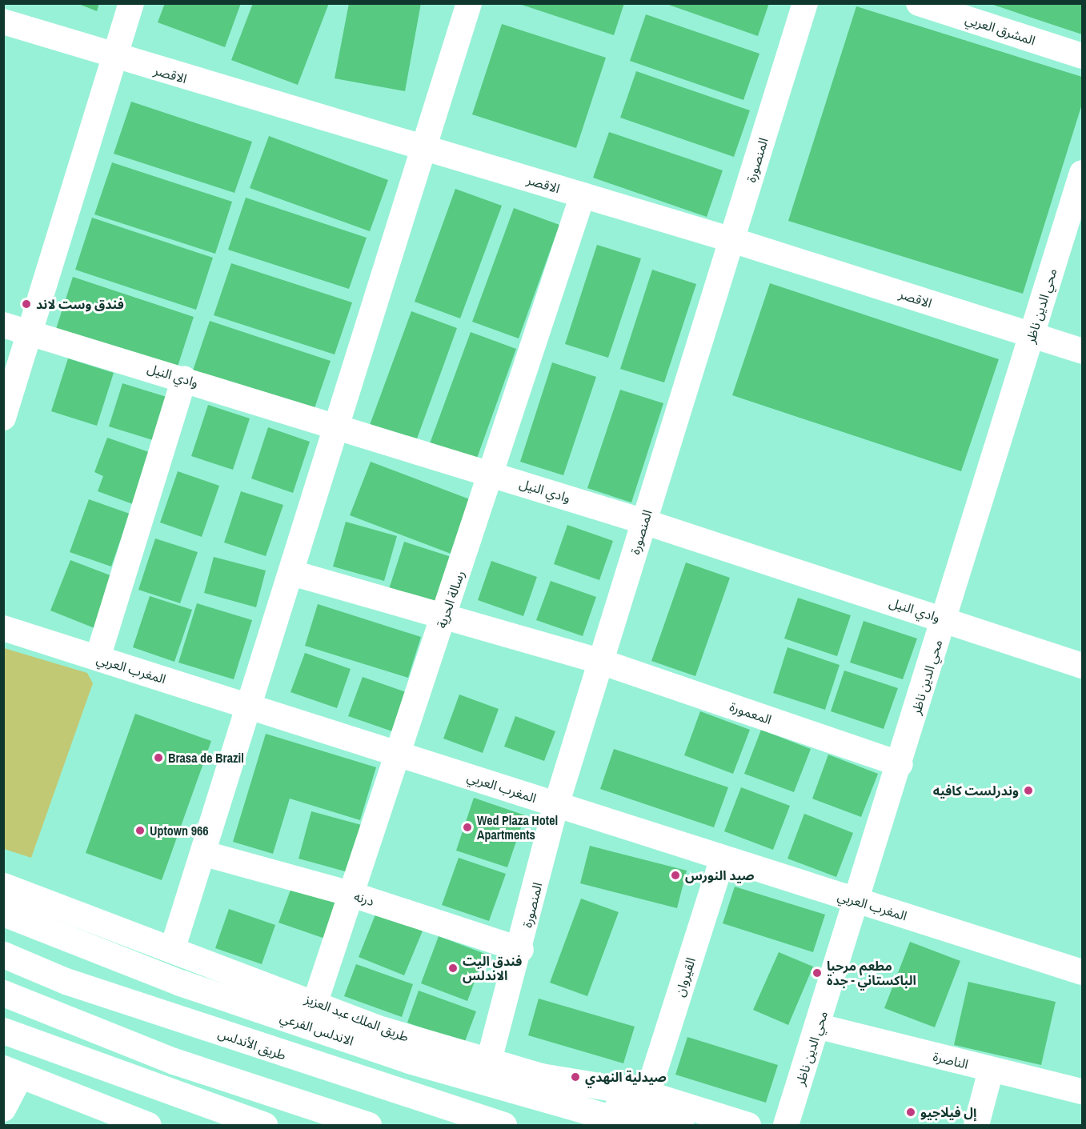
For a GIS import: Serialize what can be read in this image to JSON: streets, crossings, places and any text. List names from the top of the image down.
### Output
{
  "streets": {
    "main road": ["طريق الملك عبد العزيز", "الاندلس الفرعي", "طريق الأندلس"],
    "street": [
      "المشرق العربي",
      "الاقصر",
      "المنصورة",
      "محي الدين ناظر",
      "وادي النيل",
      "رسالة الحرية",
      "المغرب العربي",
      "المعمورة",
      "درنه",
      "القيروان",
      "الناصرة"
    ]
  },
  "crossings": [
    ["الاقصر", "المنصورة"],
    ["الاقصر", "محي الدين ناظر"],
    ["الاقصر", "رسالة الحرية"],
    ["المنصورة", "وادي النيل"],
    ["المنصورة", "المغرب العربي"],
    ["المنصورة", "المعمورة"],
    ["المنصورة", "درنه"],
    ["المنصورة", "طريق الملك عبد العزيز"],
    ["محي الدين ناظر", "وادي النيل"],
    ["محي الدين ناظر", "المغرب العربي"],
    ["محي الدين ناظر", "المعمورة"],
    ["محي الدين ناظر", "الناصرة"],
    ["وادي النيل", "رسالة الحرية"],
    ["رسالة الحرية", "المغرب العربي"],
    ["رسالة الحرية", "المعمورة"],
    ["رسالة الحرية", "درنه"],
    ["رسالة الحرية", "طريق الملك عبد العزيز"],
    ["المغرب العربي", "القيروان"],
    ["القيروان", "طريق الملك عبد العزيز"]
  ],
  "places": [
    "فندق وست لاند",
    "Brasa de Brazil",
    "وندرلست كافيه",
    "Wed Plaza Hotel Apartments",
    "Uptown 966",
    "صيد النورس",
    "فندق اليت الاندلس",
    "مطعم مرحبا الباكستاني - جدة",
    "صيدلية النهدي",
    "إل فيلاجيو"
  ]
}
